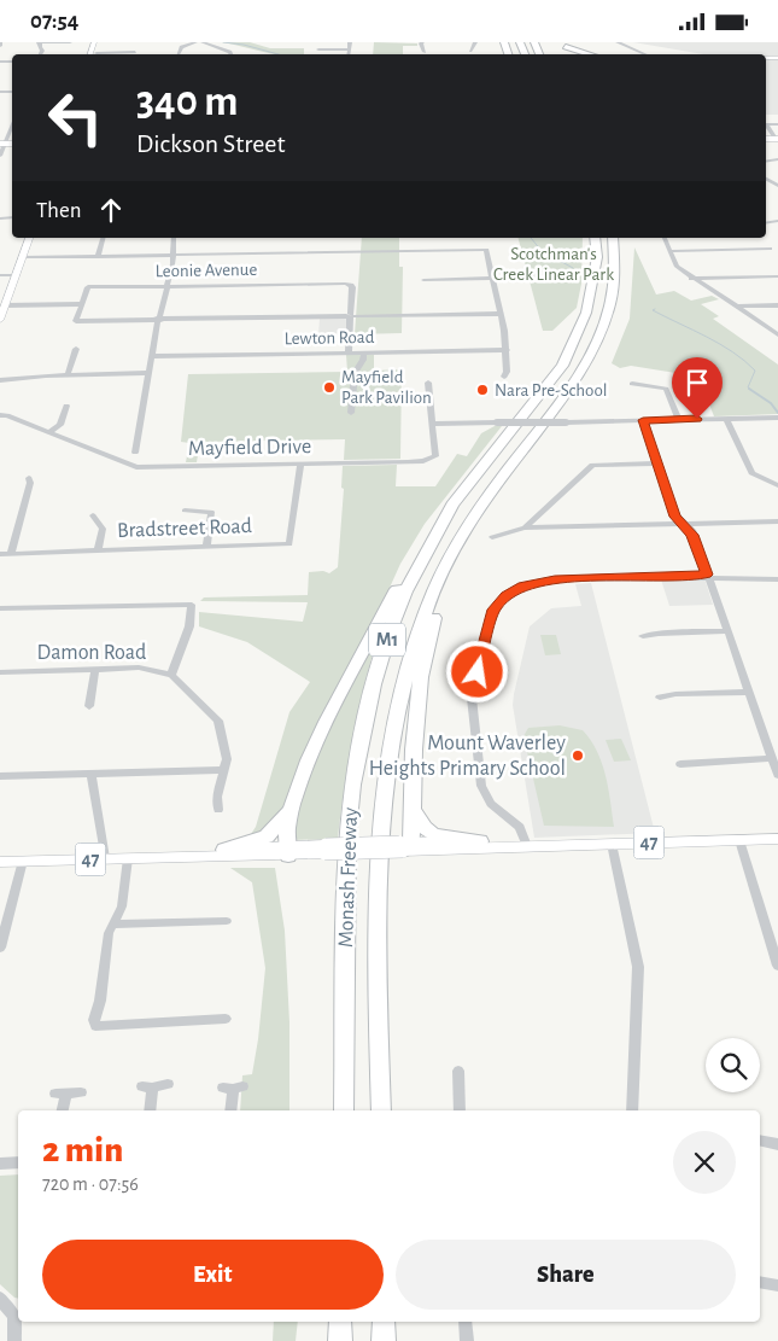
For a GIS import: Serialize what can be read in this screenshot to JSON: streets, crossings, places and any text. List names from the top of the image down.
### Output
{
  "streets": {
    "highway": ["M1", "Monash Freeway"],
    "main road": ["47"],
    "street": [
      "Leonie Avenue",
      "Lewton Road",
      "Mayfield Drive",
      "Bradstreet Road",
      "Damon Road"
    ]
  },
  "crossings": [
    ["Mayfield Drive", "Bradstreet Road"]
  ],
  "parks": ["Scotchman's Creek Linear Park"],
  "places": ["Mayfield Park Pavilion", "Nara Pre-School", "Mount Waverley Heights Primary School"],
  "page": {
    "status": "07:54",
    "turn": ["340 m", "Dickson Street"],
    "then": "Then",
    "heading": ["2 min", "720 m · 07:56"],
    "buttons": ["Exit", "Share"]
  }
}
